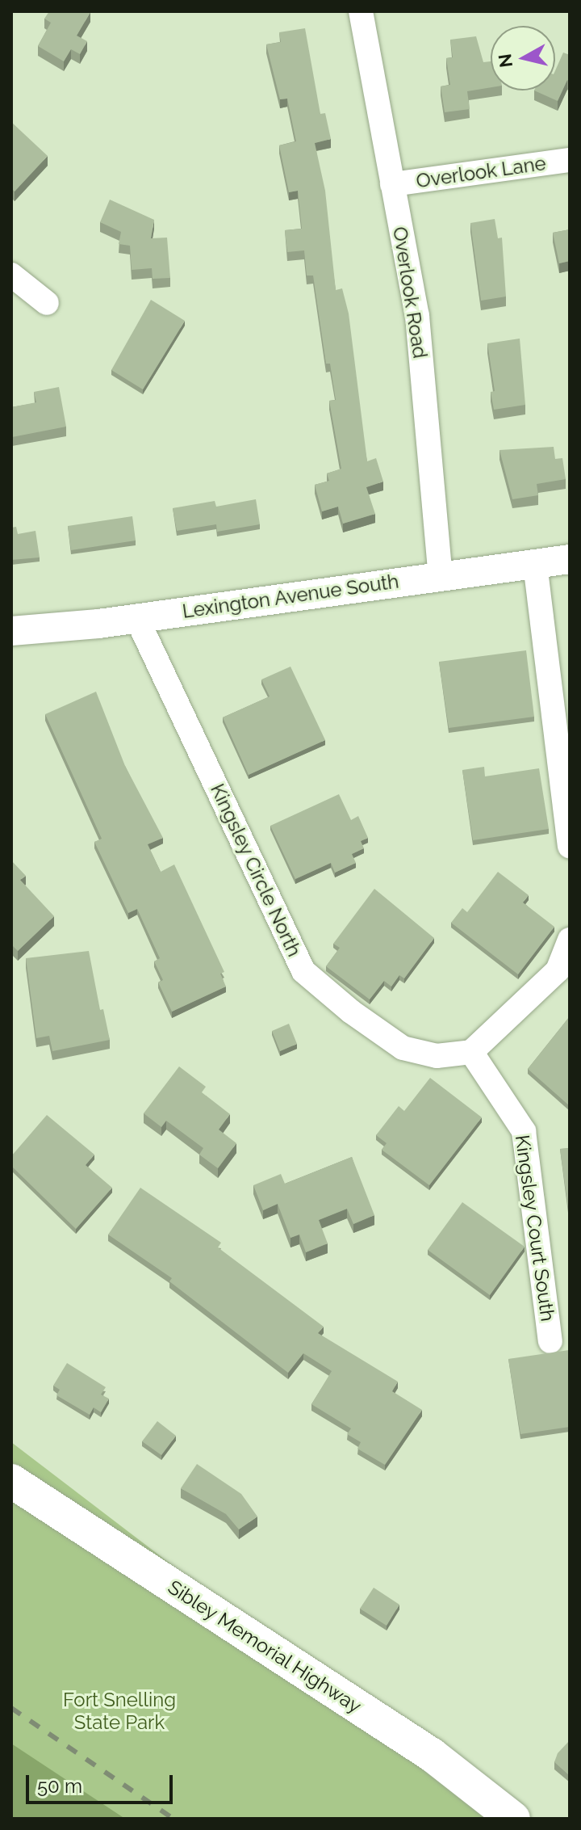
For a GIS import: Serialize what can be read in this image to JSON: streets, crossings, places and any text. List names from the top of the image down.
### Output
{
  "streets": {
    "main road": ["Sibley Memorial Highway"],
    "street": [
      "Overlook Lane",
      "Overlook Road",
      "Lexington Avenue South",
      "Kingsley Circle North",
      "Kingsley Court South"
    ]
  },
  "crossings": [
    ["Overlook Lane", "Overlook Road"],
    ["Overlook Road", "Lexington Avenue South"],
    ["Lexington Avenue South", "Kingsley Circle North"],
    ["Kingsley Circle North", "Kingsley Court South"]
  ],
  "parks": ["Fort Snelling State Park"],
  "scale_bar": "50 m",
  "north": "left"
}
